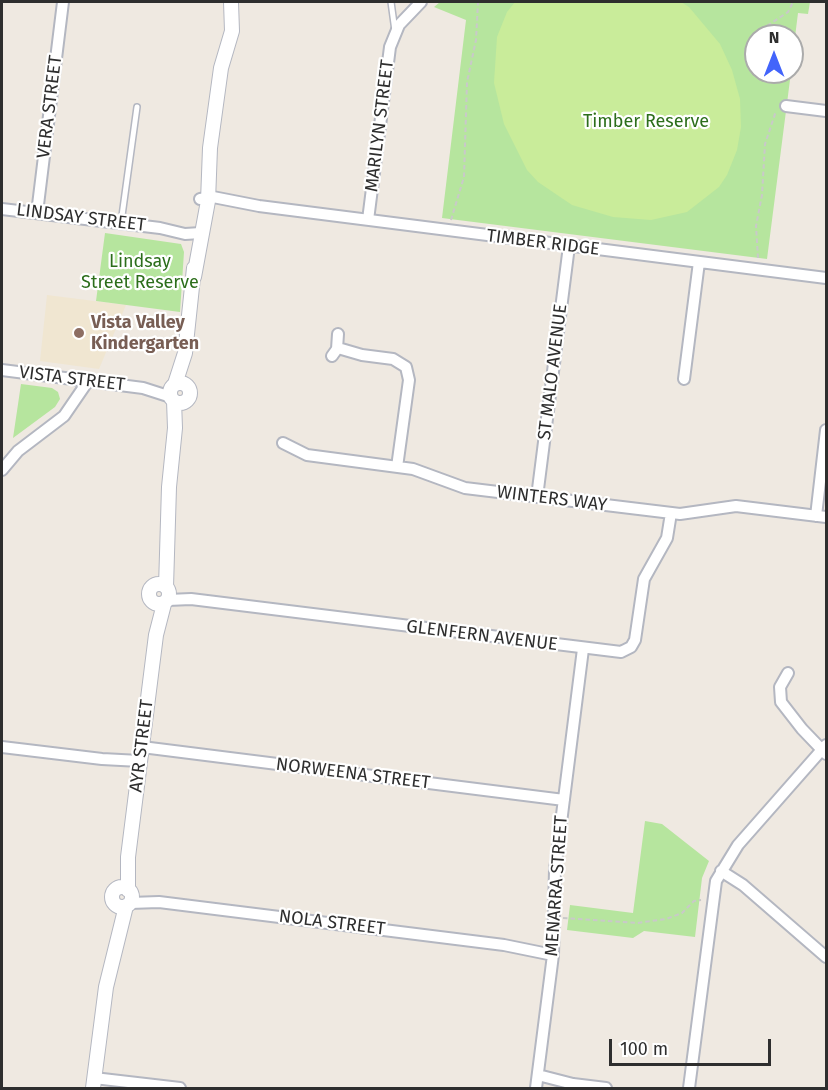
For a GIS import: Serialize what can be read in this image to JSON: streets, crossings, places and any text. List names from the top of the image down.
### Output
{
  "streets": {
    "street": [
      "VERA STREET",
      "MARILYN STREET",
      "LINDSAY STREET",
      "TIMBER RIDGE",
      "ST MALO AVENUE",
      "VISTA STREET",
      "WINTERS WAY",
      "GLENFERN AVENUE",
      "AYR STREET",
      "NORWEENA STREET",
      "MENARRA STREET",
      "NOLA STREET"
    ]
  },
  "crossings": [
    ["VERA STREET", "LINDSAY STREET"],
    ["MARILYN STREET", "TIMBER RIDGE"],
    ["LINDSAY STREET", "AYR STREET"],
    ["TIMBER RIDGE", "ST MALO AVENUE"],
    ["TIMBER RIDGE", "AYR STREET"],
    ["ST MALO AVENUE", "WINTERS WAY"],
    ["VISTA STREET", "AYR STREET"],
    ["WINTERS WAY", "GLENFERN AVENUE"],
    ["GLENFERN AVENUE", "AYR STREET"],
    ["GLENFERN AVENUE", "MENARRA STREET"],
    ["AYR STREET", "NORWEENA STREET"],
    ["AYR STREET", "NOLA STREET"],
    ["NORWEENA STREET", "MENARRA STREET"],
    ["MENARRA STREET", "NOLA STREET"]
  ],
  "parks": ["Timber Reserve", "Lindsay Street Reserve"],
  "places": ["Vista Valley Kindergarten"],
  "scale_bar": "100 m",
  "north": "top"
}
